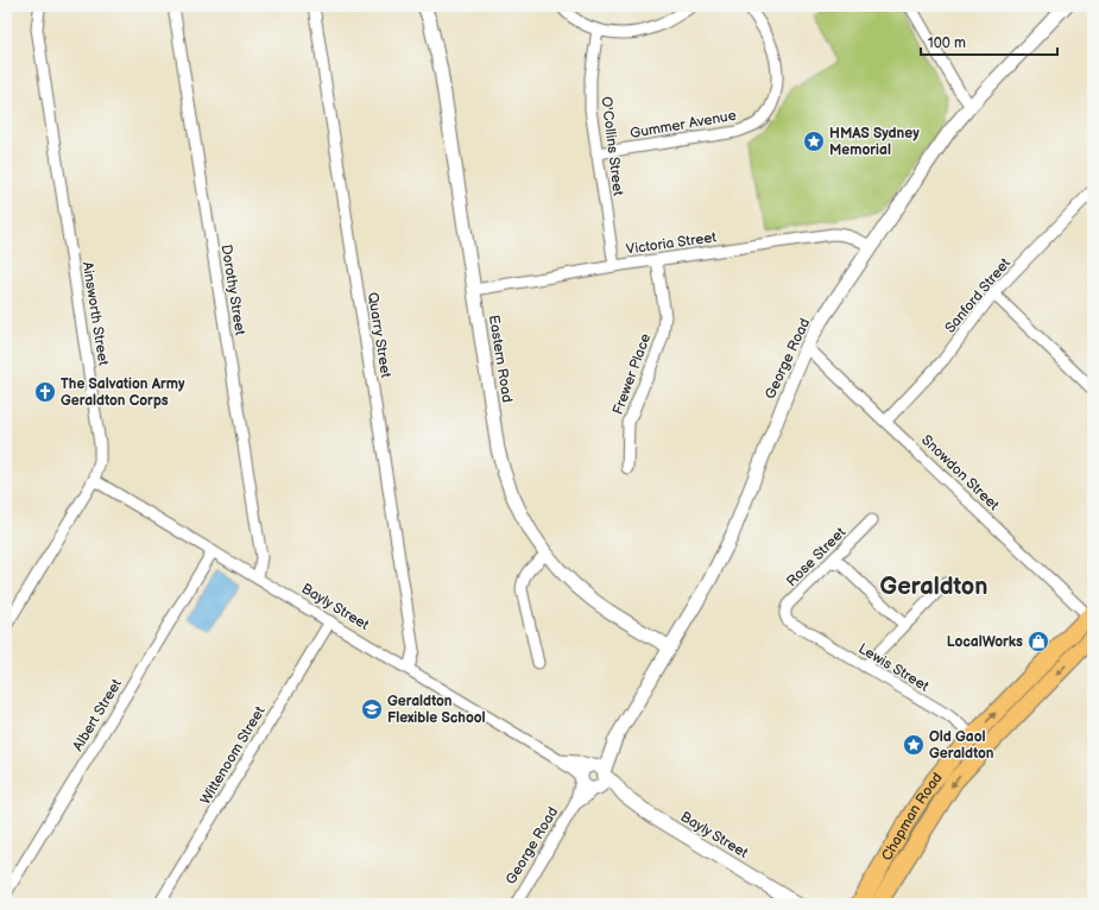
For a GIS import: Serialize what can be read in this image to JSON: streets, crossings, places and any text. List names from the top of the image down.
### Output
{
  "streets": {
    "main road": ["Chapman Road"],
    "street": [
      "Gummer Avenue",
      "O'Collins Street",
      "Victoria Street",
      "Dorothy Street",
      "Sanford Street",
      "Ainsworth Street",
      "Quarry Street",
      "Eastern Road",
      "George Road",
      "Frewer Place",
      "Snowdon Street",
      "Rose Street",
      "Bayly Street",
      "Lewis Street",
      "Albert Street",
      "Wittenoom Street"
    ]
  },
  "crossings": [
    ["Gummer Avenue", "O'Collins Street"],
    ["O'Collins Street", "Victoria Street"],
    ["Victoria Street", "Eastern Road"],
    ["Victoria Street", "George Road"],
    ["Victoria Street", "Frewer Place"],
    ["Dorothy Street", "Bayly Street"],
    ["Sanford Street", "Snowdon Street"],
    ["Ainsworth Street", "Bayly Street"],
    ["Quarry Street", "Bayly Street"],
    ["Eastern Road", "George Road"],
    ["George Road", "Snowdon Street"],
    ["George Road", "Bayly Street"],
    ["Snowdon Street", "Chapman Road"],
    ["Rose Street", "Lewis Street"],
    ["Bayly Street", "Albert Street"],
    ["Bayly Street", "Wittenoom Street"],
    ["Lewis Street", "Chapman Road"]
  ],
  "districts": ["Geraldton"],
  "places": {
    "place": ["HMAS Sydney Memorial", "Old Gaol Geraldton"],
    "church": ["The Salvation Army Geraldton Corps"],
    "shop": ["LocalWorks"],
    "school or university": ["Geraldton Flexible School"]
  },
  "scale_bar": "100 m"
}
